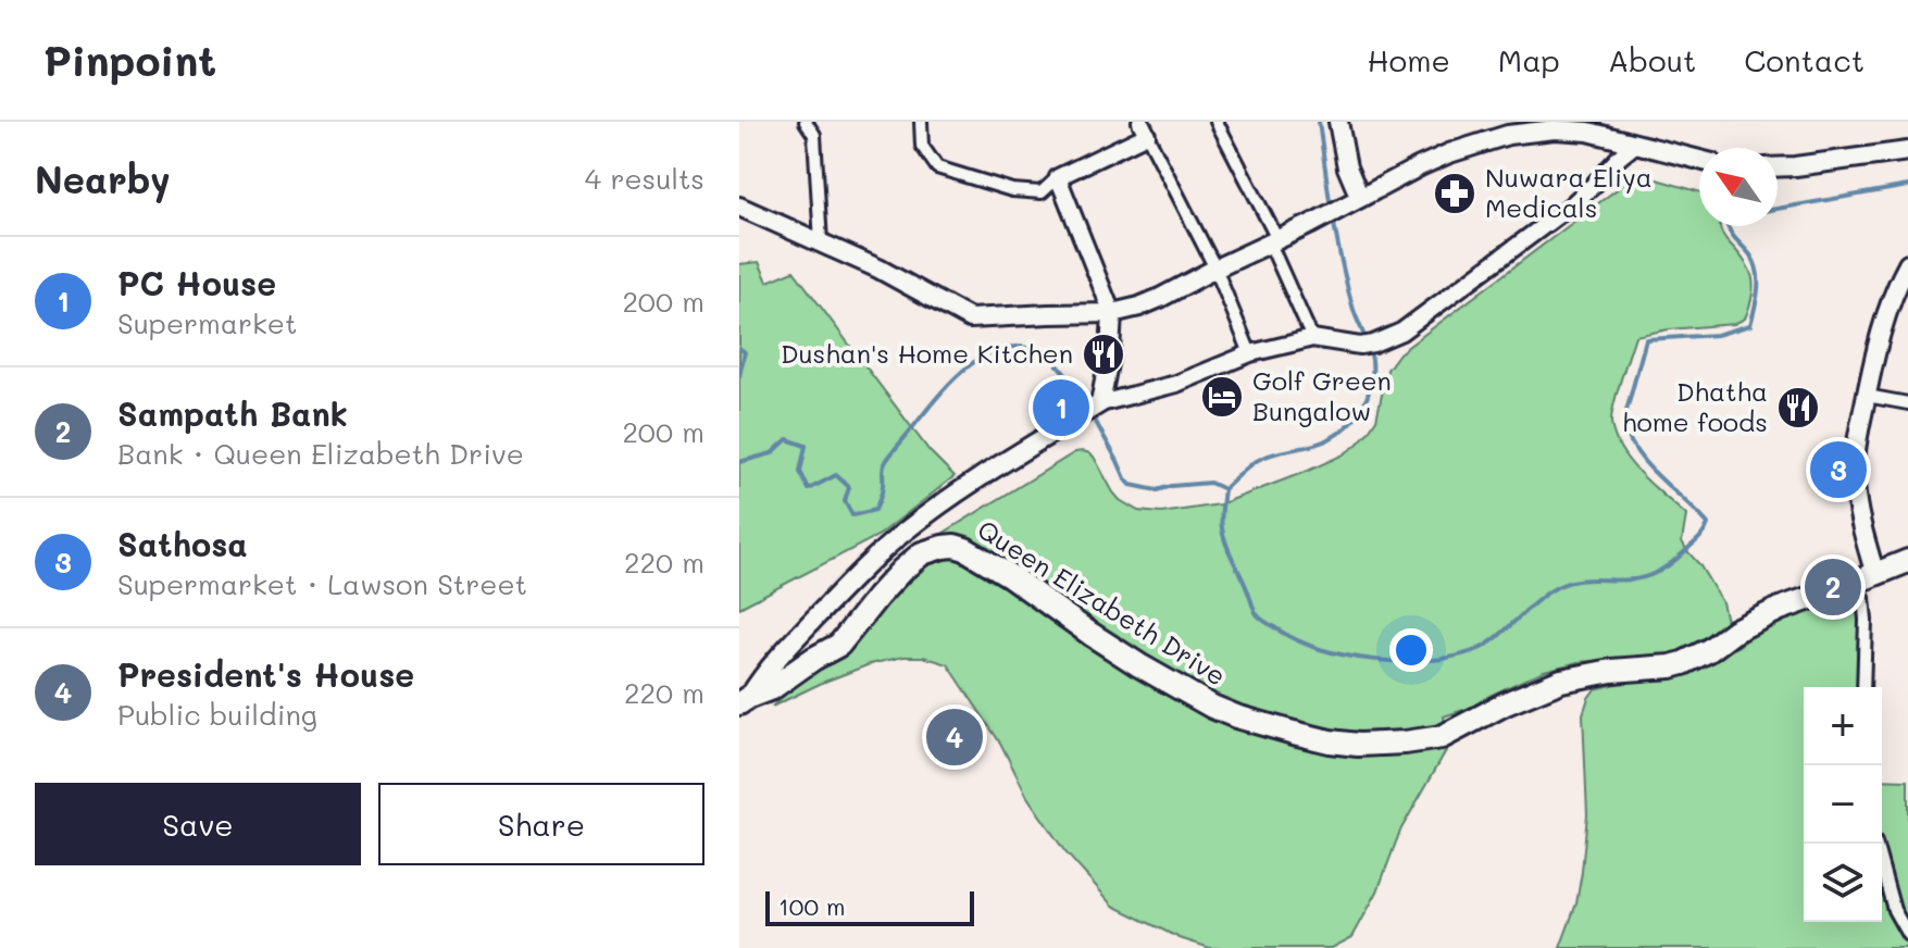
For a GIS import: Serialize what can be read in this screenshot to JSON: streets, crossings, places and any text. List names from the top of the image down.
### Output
{
  "streets": {
    "highway": ["Queen Elizabeth Drive"]
  },
  "places": {
    "pharmacy": ["Nuwara Eliya Medicals"],
    "restaurant": ["Dushan's Home Kitchen", "Dhatha home foods"],
    "hotel": ["Golf Green Bungalow"]
  },
  "scale_bar": "100 m",
  "north": "top left",
  "page": {
    "header": "Pinpoint",
    "nav": [
      "Home",
      "Map",
      "About",
      "Contact"
    ],
    "heading": ["Nearby", "4 results"],
    "list": [
      {
        "mark": "1",
        "name": "PC House",
        "note": "Supermarket",
        "value": "200 m"
      },
      {
        "mark": "2",
        "name": "Sampath Bank",
        "note": "Bank · Queen Elizabeth Drive",
        "value": "200 m"
      },
      {
        "mark": "3",
        "name": "Sathosa",
        "note": "Supermarket · Lawson Street",
        "value": "220 m"
      },
      {
        "mark": "4",
        "name": "President's House",
        "note": "Public building",
        "value": "220 m"
      }
    ],
    "pins": [
      "1",
      "3",
      "2",
      "4"
    ],
    "map_buttons": ["+", "−"],
    "buttons": ["Save", "Share"],
    "scale": "100 m"
  }
}
